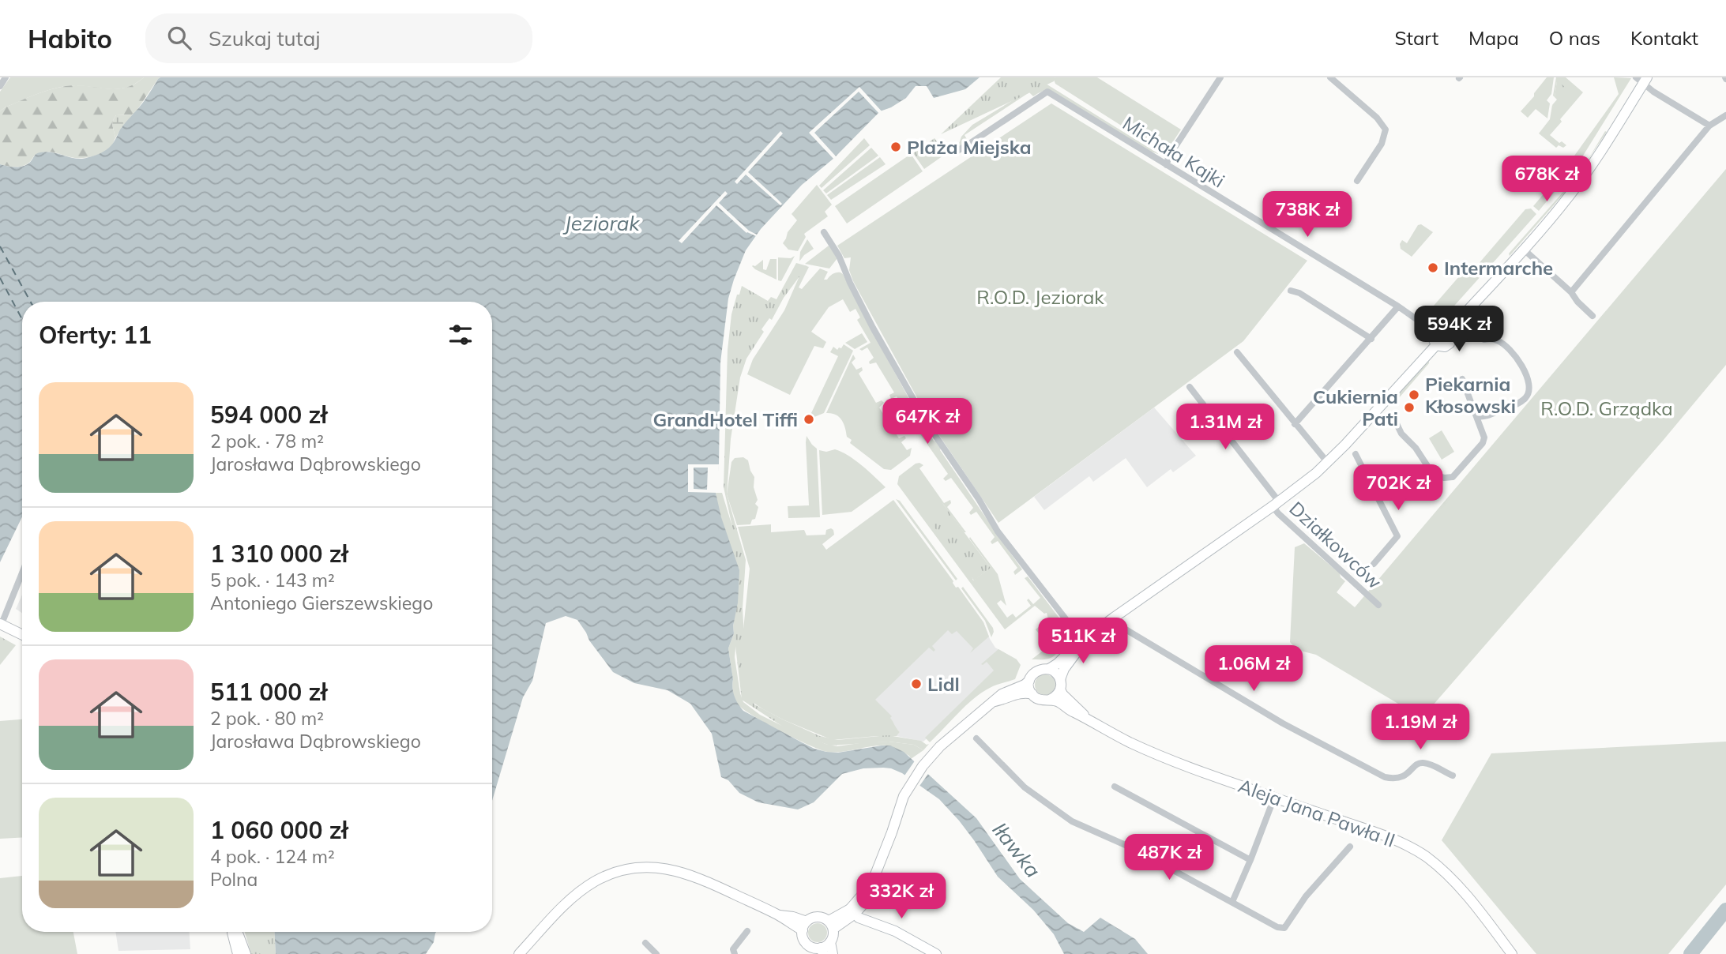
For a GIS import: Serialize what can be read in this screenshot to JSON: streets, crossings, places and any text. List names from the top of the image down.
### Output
{
  "streets": {
    "main road": ["Aleja Jana Pawła II"],
    "street": ["Michała Kajki", "Działkowców"]
  },
  "water": ["Jeziorak", "Iławka"],
  "parks": ["R.O.D. Jeziorak", "R.O.D. Grządka"],
  "places": [
    "Plaża Miejska",
    "Intermarche",
    "Piekarnia Kłosowski",
    "Cukiernia Pati",
    "GrandHotel Tiffi",
    "Lidl"
  ],
  "page": {
    "header": "Habito",
    "search": "Szukaj tutaj",
    "nav": [
      "Start",
      "Mapa",
      "O nas",
      "Kontakt"
    ],
    "price": [
      "678K zł",
      "738K zł",
      "594K zł",
      "647K zł",
      "1.31M zł",
      "702K zł",
      "511K zł",
      "1.06M zł",
      "1.19M zł",
      "487K zł",
      "332K zł"
    ],
    "heading": "Oferty: 11",
    "list": [
      {
        "name": "594 000 zł",
        "note": "2 pok. · 78 m² · Jarosława Dąbrowskiego"
      },
      {
        "name": "1 310 000 zł",
        "note": "5 pok. · 143 m² · Antoniego Gierszewskiego"
      },
      {
        "name": "511 000 zł",
        "note": "2 pok. · 80 m² · Jarosława Dąbrowskiego"
      },
      {
        "name": "1 060 000 zł",
        "note": "4 pok. · 124 m² · Polna"
      }
    ]
  }
}
